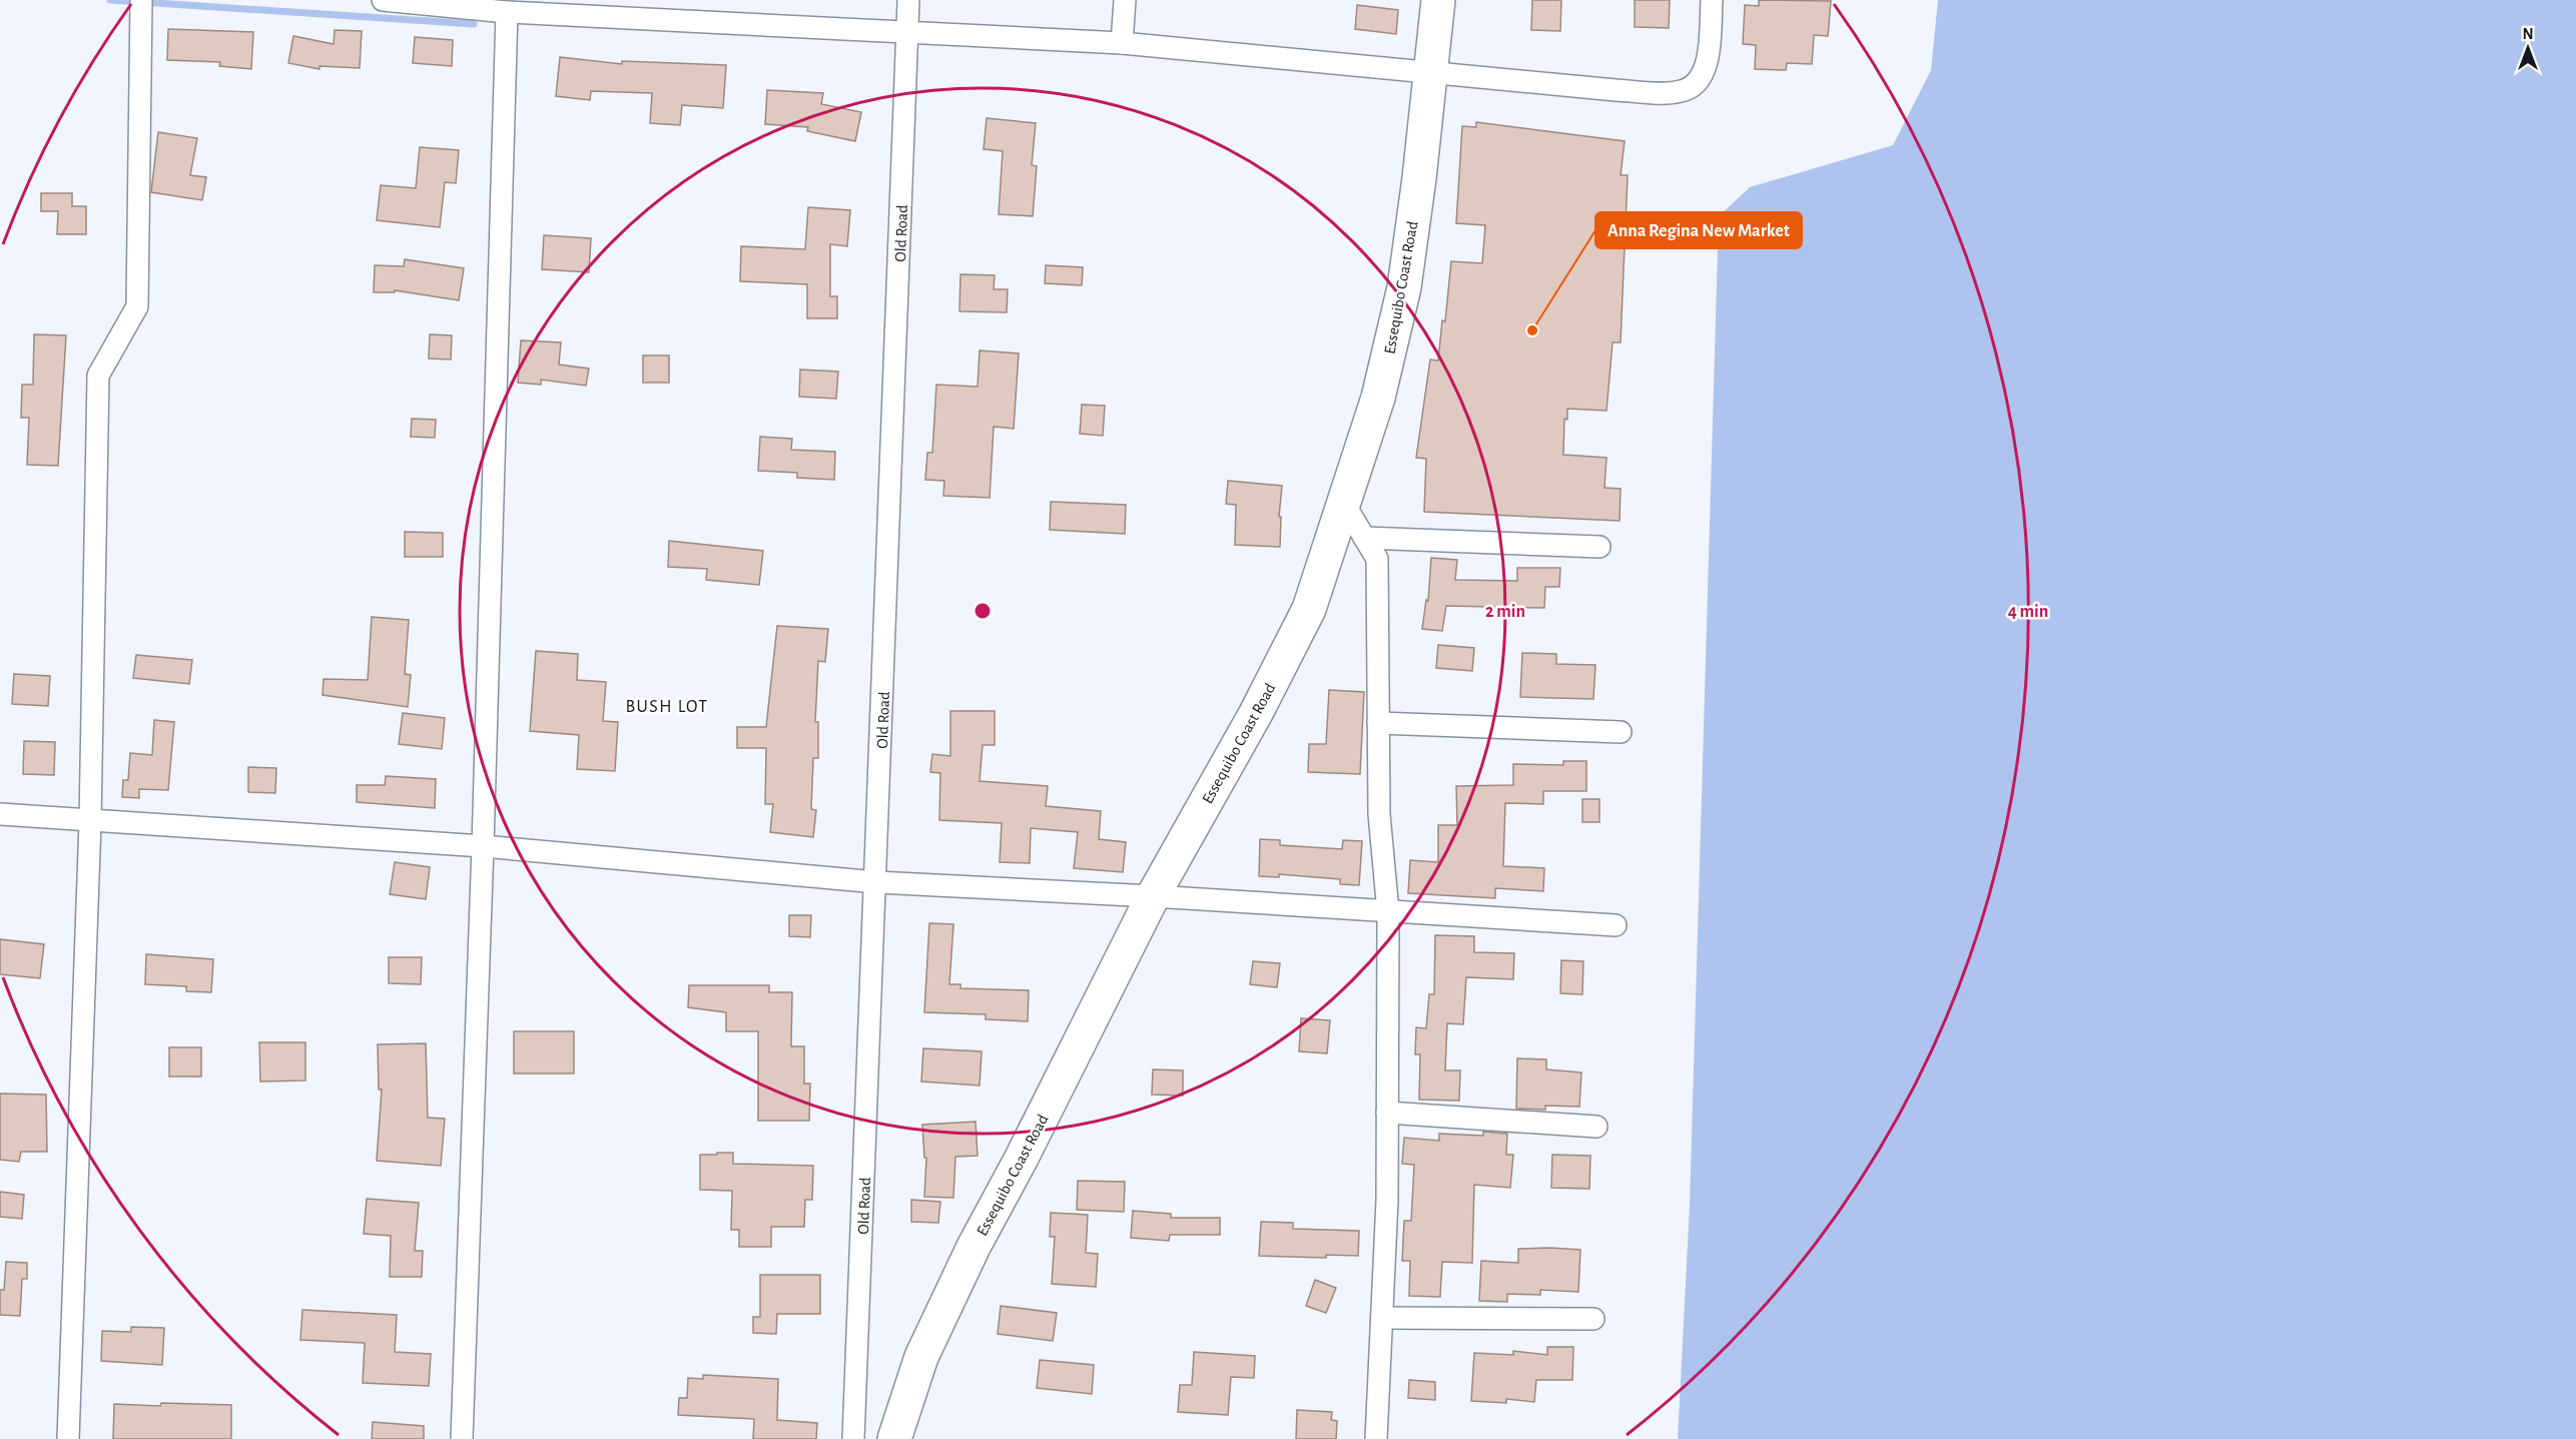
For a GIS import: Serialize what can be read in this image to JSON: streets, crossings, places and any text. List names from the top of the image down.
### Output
{
  "streets": {
    "main road": ["Essequibo Coast Road"],
    "street": ["Old Road"]
  },
  "districts": ["BUSH LOT"],
  "places": ["Anna Regina New Market"],
  "north": "top",
  "rings": ["2 min", "4 min"]
}
